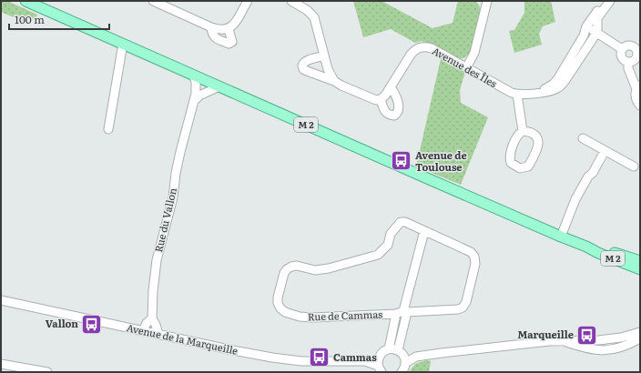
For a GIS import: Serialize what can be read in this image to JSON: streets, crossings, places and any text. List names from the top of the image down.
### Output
{
  "streets": {
    "main road": ["M 2"],
    "street": [
      "Avenue des Îles",
      "Rue du Vallon",
      "Rue de Cammas",
      "Avenue de la Marqueille"
    ]
  },
  "crossings": [
    ["M 2", "Rue du Vallon"],
    ["Rue du Vallon", "Avenue de la Marqueille"],
    ["Rue de Cammas", "Avenue de la Marqueille"]
  ],
  "places": {
    "bus stop": [
      "Avenue de Toulouse",
      "Vallon",
      "Marqueille",
      "Cammas"
    ]
  },
  "scale_bar": "100 m"
}
